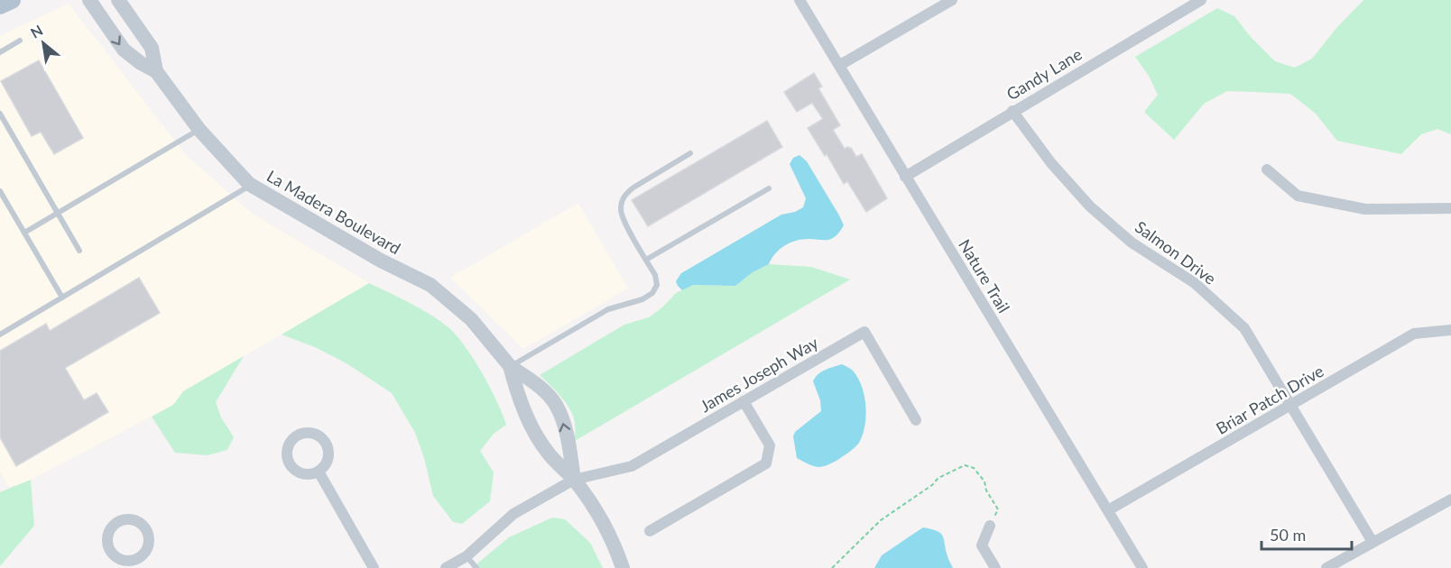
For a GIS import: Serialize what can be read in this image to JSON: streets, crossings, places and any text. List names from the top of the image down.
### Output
{
  "streets": {
    "street": [
      "Gandy Lane",
      "La Madera Boulevard",
      "Salmon Drive",
      "Nature Trail",
      "James Joseph Way",
      "Briar Patch Drive"
    ]
  },
  "crossings": [
    ["Gandy Lane", "Salmon Drive"],
    ["Gandy Lane", "Nature Trail"],
    ["La Madera Boulevard", "James Joseph Way"],
    ["Salmon Drive", "Briar Patch Drive"],
    ["Nature Trail", "Briar Patch Drive"]
  ],
  "scale_bar": "50 m",
  "north": "top left"
}
